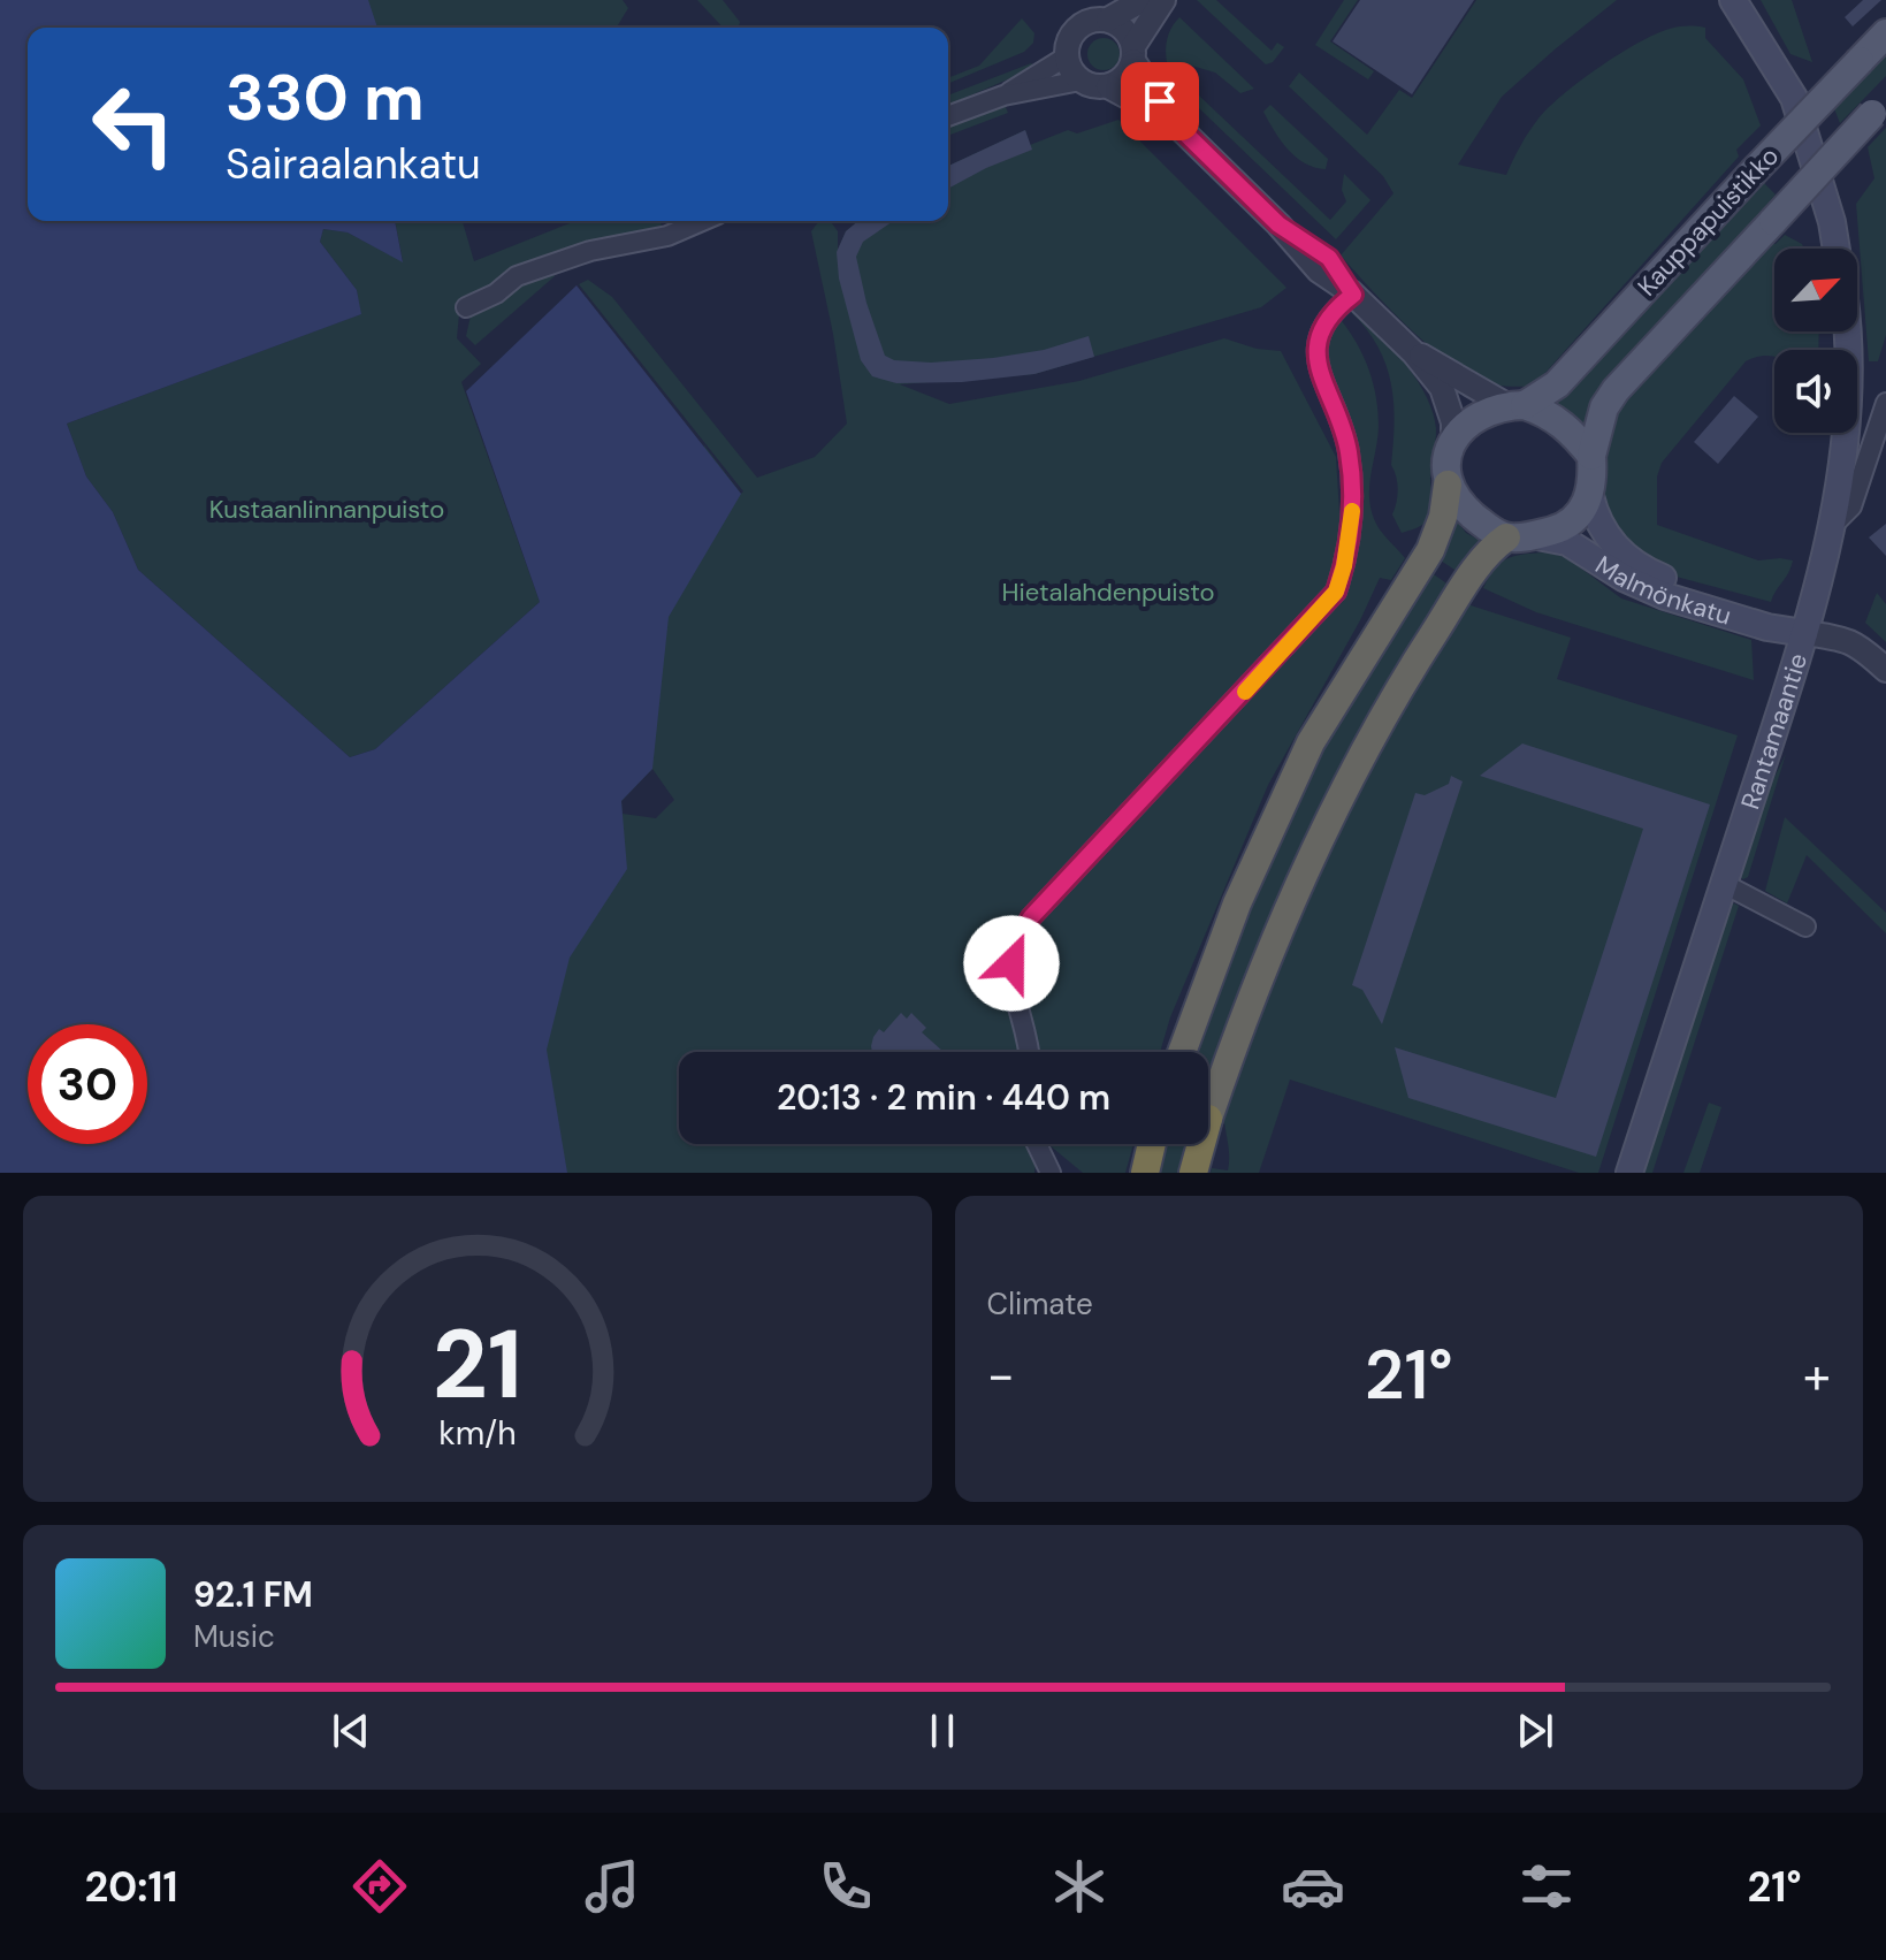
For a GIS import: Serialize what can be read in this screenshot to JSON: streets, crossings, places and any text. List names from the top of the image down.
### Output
{
  "streets": {
    "main road": ["Kauppapuistikko", "Malmönkatu", "Rantamaantie"]
  },
  "crossings": [
    ["Kauppapuistikko", "Malmönkatu"],
    ["Malmönkatu", "Rantamaantie"]
  ],
  "parks": ["Kustaanlinnanpuisto", "Hietalahdenpuisto"],
  "north": "top right",
  "page": {
    "turn": ["330 m", "Sairaalankatu"],
    "limit": "30",
    "trip": "20:13 · 2 min · 440 m",
    "tile": "Climate",
    "heat": ["−", "21°", "+"],
    "song": ["92.1 FM", "Music"],
    "tabs": ["20:11", "21°"],
    "gauge": ["21", "km/h"]
  }
}
